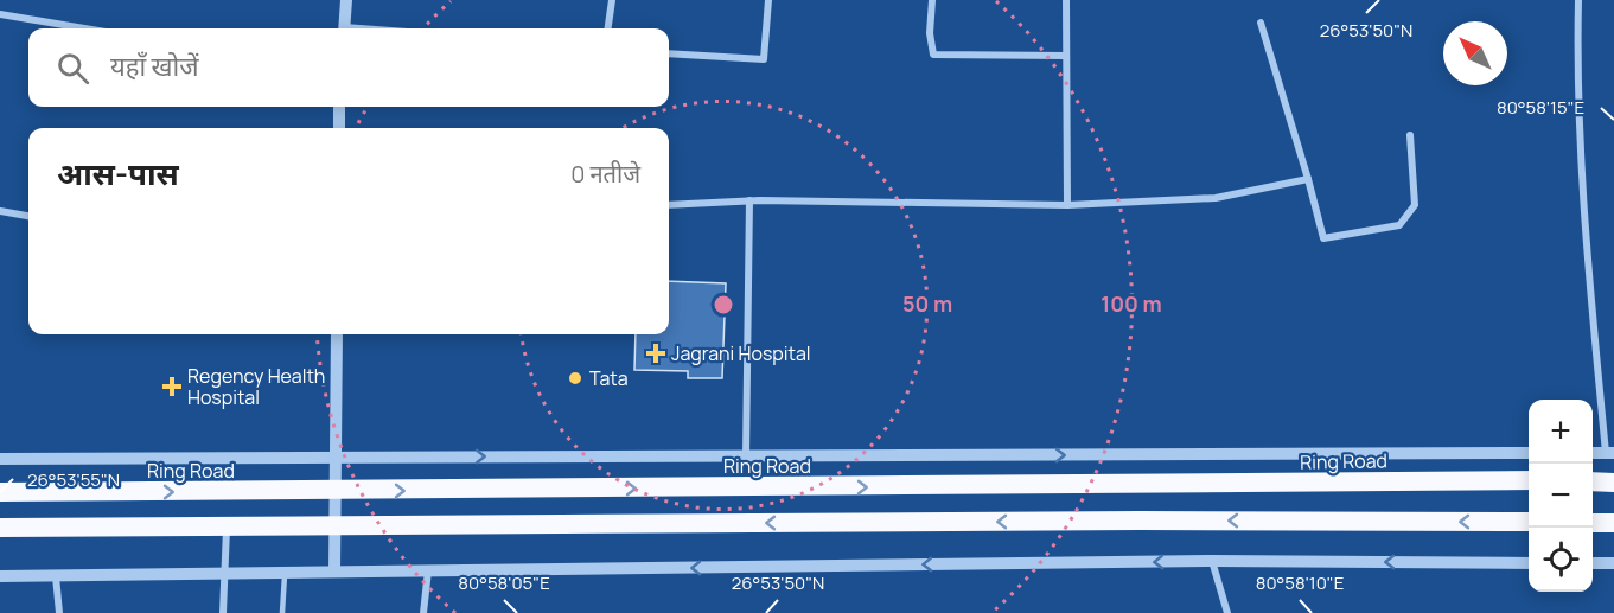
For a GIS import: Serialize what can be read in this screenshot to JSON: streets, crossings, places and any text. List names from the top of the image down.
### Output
{
  "streets": {
    "highway": ["Ring Road"]
  },
  "places": {
    "health": ["Jagrani Hospital", "Regency Health Hospital"],
    "other": ["Tata"]
  },
  "north": "top left",
  "page": {
    "search": "यहाँ खोजें",
    "heading": ["आस-पास", "0 नतीजे"],
    "map_buttons": ["+", "−"]
  },
  "coordinates": [
    "26°53'50\"N",
    "80°58'15\"E",
    "26°53'55\"N",
    "80°58'05\"E",
    "80°58'10\"E"
  ],
  "rings": ["50 m", "100 m"]
}
